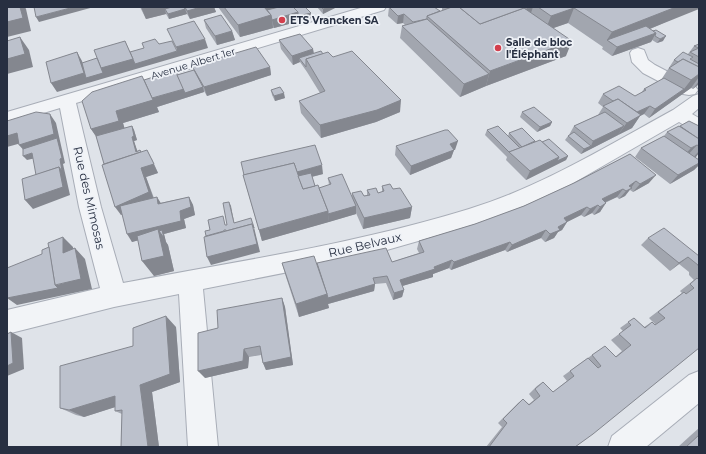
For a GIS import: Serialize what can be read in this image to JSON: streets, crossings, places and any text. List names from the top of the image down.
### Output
{
  "streets": {
    "street": ["Avenue Albert 1er", "Rue des Mimosas", "Rue Belvaux"]
  },
  "crossings": [
    ["Avenue Albert 1er", "Rue des Mimosas"],
    ["Rue des Mimosas", "Rue Belvaux"]
  ],
  "places": ["ETS Vrancken SA", "Salle de bloc l'Éléphant"]
}
